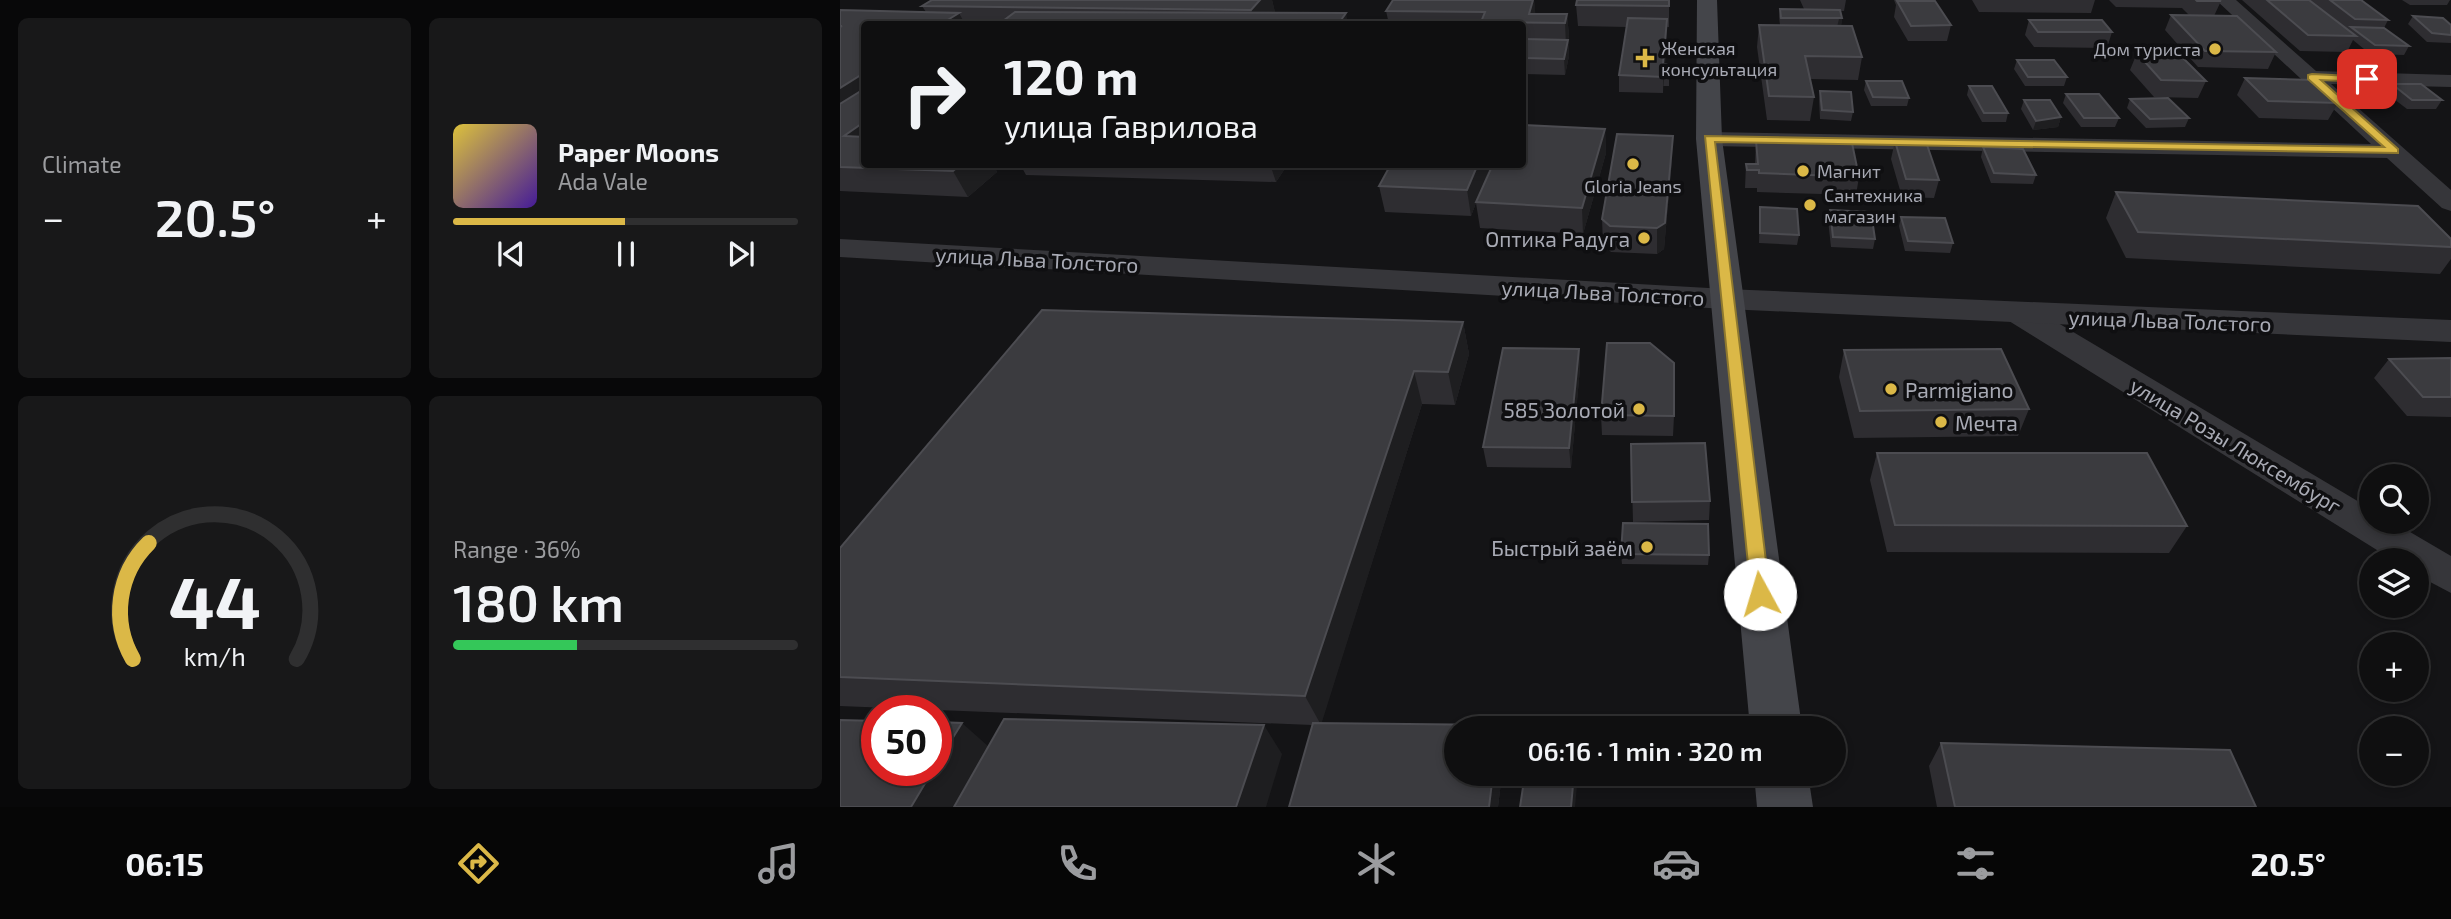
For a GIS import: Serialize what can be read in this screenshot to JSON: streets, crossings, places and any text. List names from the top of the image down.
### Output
{
  "streets": {
    "street": ["улица Льва Толстого", "улица Розы Люксембург"]
  },
  "crossings": [
    ["улица Льва Толстого", "улица Розы Люксембург"]
  ],
  "places": {
    "other": [
      "Дом туриста",
      "Gloria Jeans",
      "Магнит",
      "Сантехника магазин",
      "Оптика Радуга",
      "Parmigiano",
      "585 Золотой",
      "Мечта",
      "Быстрый заём"
    ],
    "health": ["Женская консультация"]
  },
  "page": {
    "tile": [
      "Climate",
      ["Range · 36%", "180 km"]
    ],
    "turn": ["120 m", "улица Гаврилова"],
    "song": ["Paper Moons", "Ada Vale"],
    "heat": ["−", "20.5°", "+"],
    "map_buttons": ["+", "−"],
    "limit": "50",
    "trip": "06:16 · 1 min · 320 m",
    "tabs": ["06:15", "20.5°"],
    "gauge": ["44", "km/h"]
  }
}
